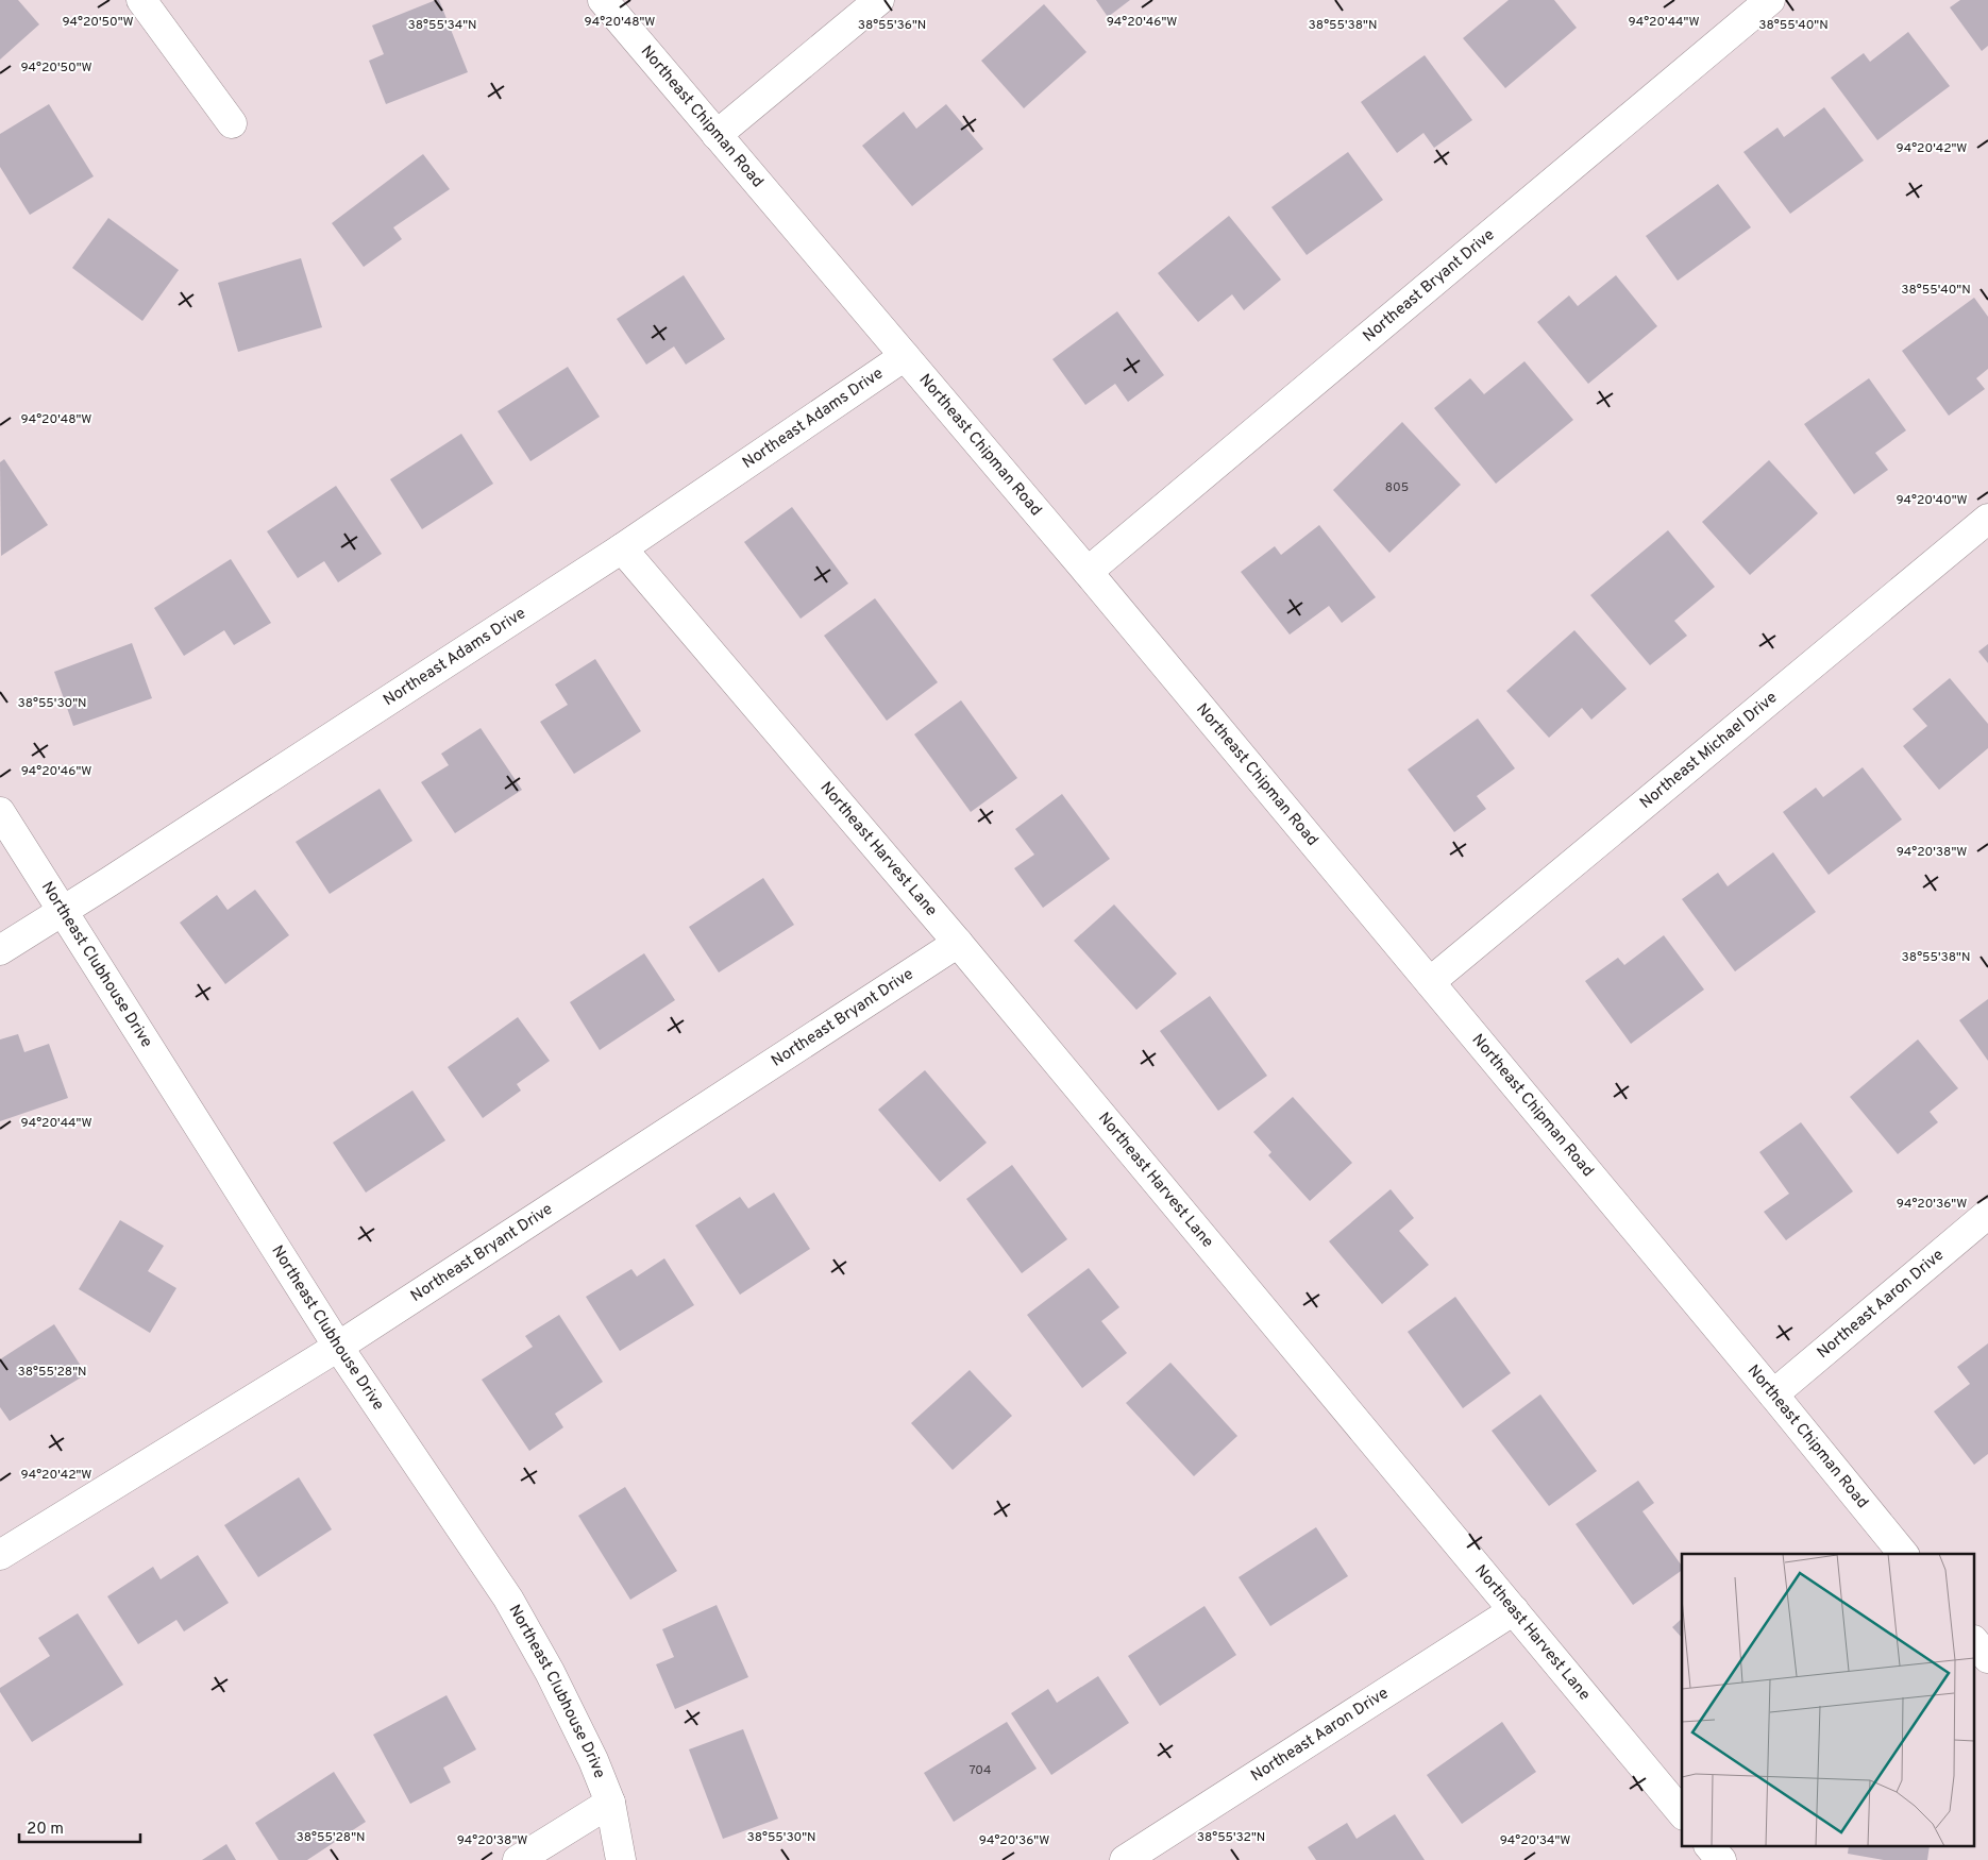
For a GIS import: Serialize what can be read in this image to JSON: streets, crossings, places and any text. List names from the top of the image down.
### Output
{
  "streets": {
    "street": [
      "Northeast Chipman Road",
      "Northeast Bryant Drive",
      "Northeast Adams Drive",
      "Northeast Michael Drive",
      "Northeast Harvest Lane",
      "Northeast Clubhouse Drive",
      "Northeast Aaron Drive"
    ]
  },
  "crossings": [
    ["Northeast Chipman Road", "Northeast Bryant Drive"],
    ["Northeast Chipman Road", "Northeast Adams Drive"],
    ["Northeast Chipman Road", "Northeast Michael Drive"],
    ["Northeast Chipman Road", "Northeast Aaron Drive"],
    ["Northeast Bryant Drive", "Northeast Harvest Lane"],
    ["Northeast Bryant Drive", "Northeast Clubhouse Drive"],
    ["Northeast Adams Drive", "Northeast Harvest Lane"],
    ["Northeast Adams Drive", "Northeast Clubhouse Drive"],
    ["Northeast Harvest Lane", "Northeast Aaron Drive"]
  ],
  "house_numbers": ["805", "704"],
  "scale_bar": "20 m",
  "coordinates": [
    "94°20'50\"W",
    "94°20'44\"W",
    "94°20'48\"W",
    "94°20'46\"W",
    "38°55'34\"N",
    "38°55'36\"N",
    "38°55'38\"N",
    "38°55'40\"N",
    "94°20'42\"W",
    "94°20'40\"W",
    "38°55'30\"N",
    "94°20'38\"W",
    "94°20'36\"W",
    "38°55'28\"N",
    "38°55'32\"N",
    "94°20'34\"W"
  ]
}
